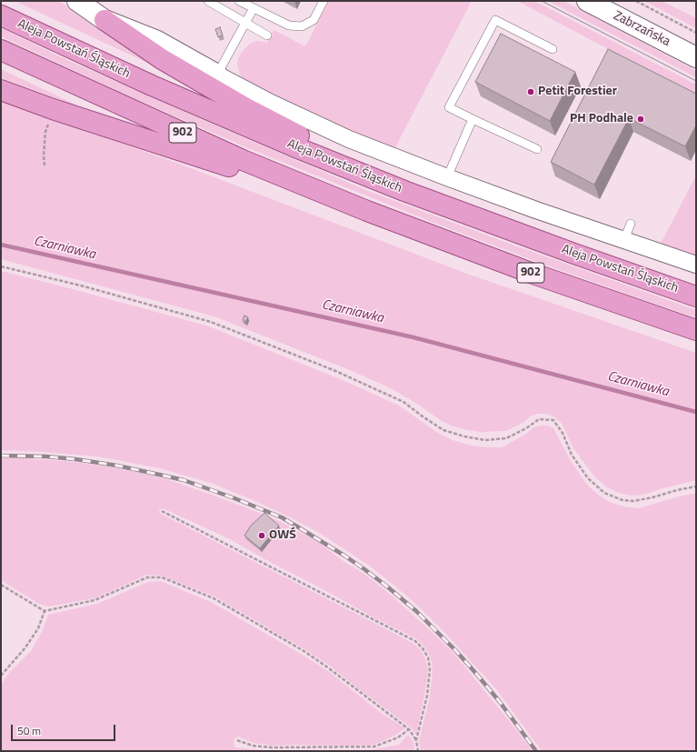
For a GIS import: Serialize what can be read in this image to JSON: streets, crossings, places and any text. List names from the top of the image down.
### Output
{
  "streets": {
    "main road": ["Zabrzańska", "Aleja Powstań Śląskich", "902"]
  },
  "water": ["Czarniawka"],
  "places": ["Petit Forestier", "PH Podhale", "OWŚ"],
  "scale_bar": "50 m"
}
